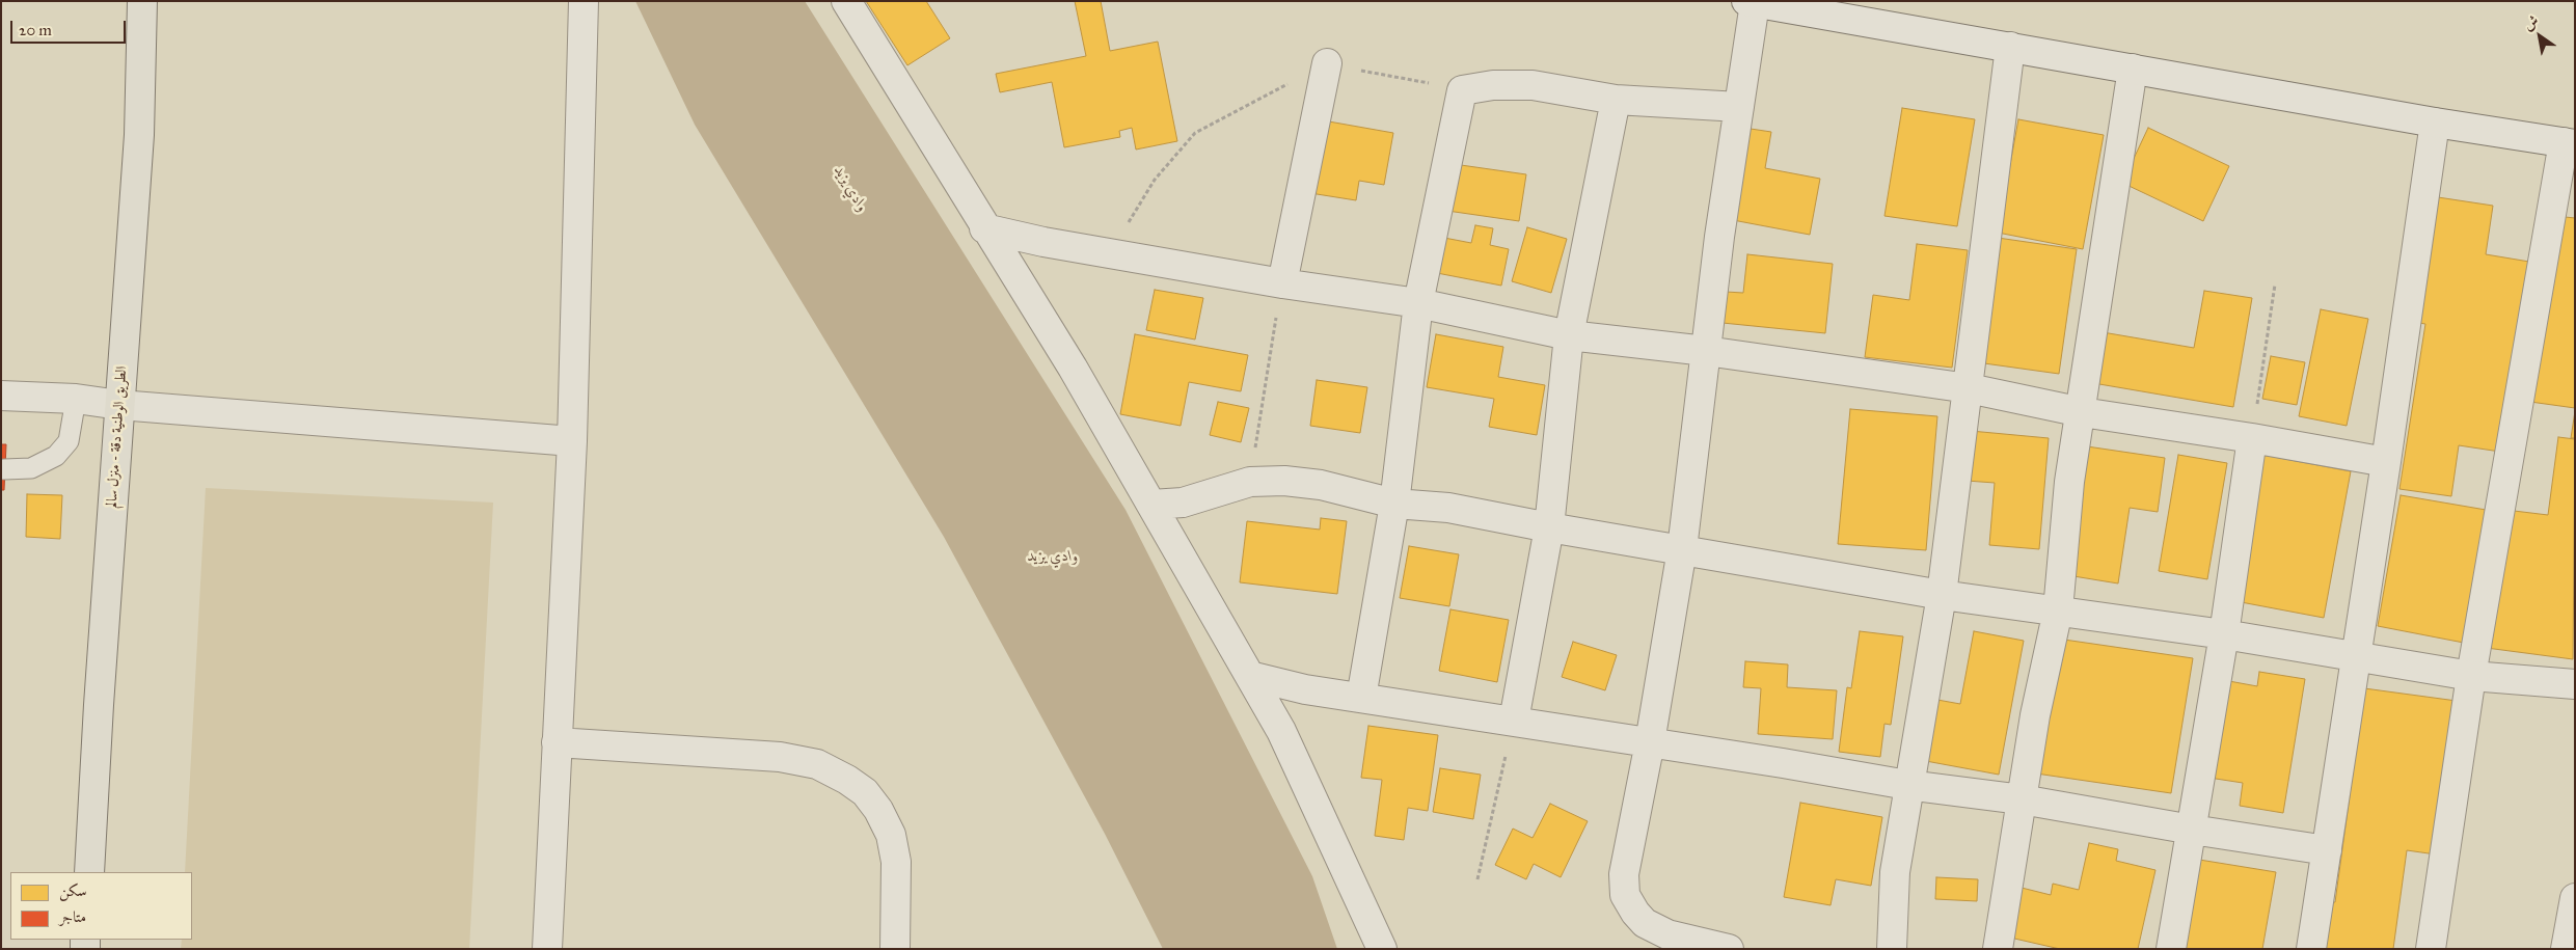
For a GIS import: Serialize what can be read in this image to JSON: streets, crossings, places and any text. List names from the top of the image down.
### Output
{
  "streets": {
    "main road": ["الطريق الوطنية دقة - منزل سالم"]
  },
  "water": ["وادي يزيد"],
  "legend": ["سكن", "متاجر"],
  "scale_bar": "20 m",
  "north": "top left"
}
